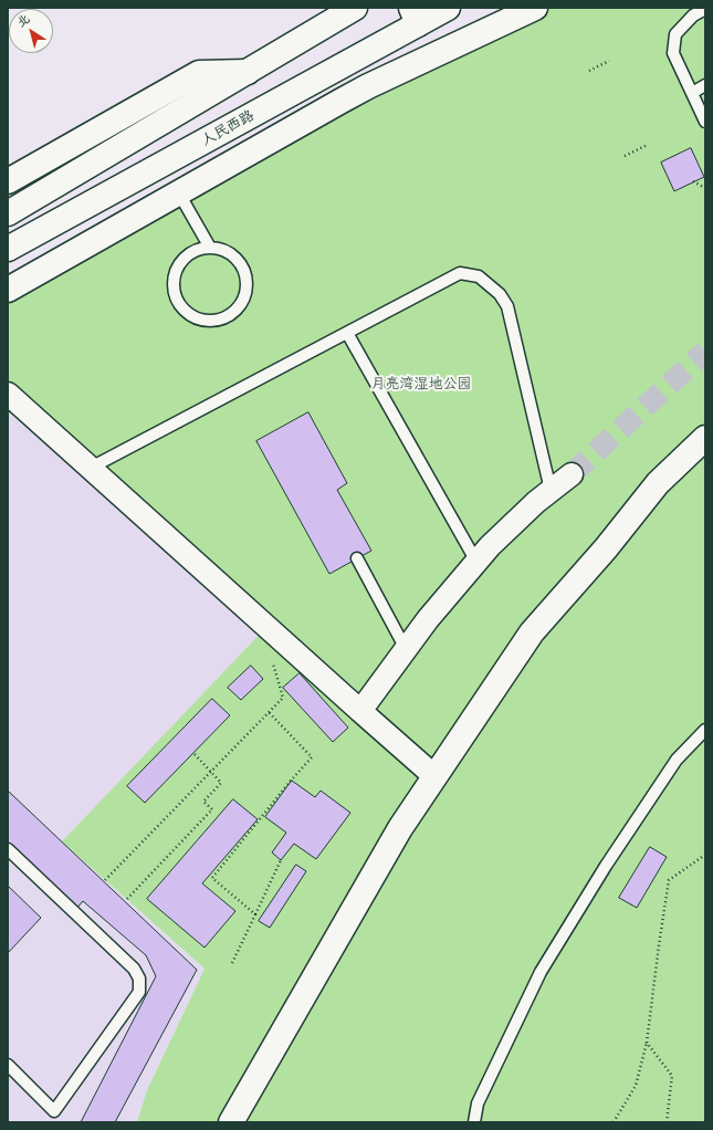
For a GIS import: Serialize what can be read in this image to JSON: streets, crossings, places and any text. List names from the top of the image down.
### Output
{
  "streets": {
    "street": ["人民西路"]
  },
  "parks": ["月亮湾湿地公园"],
  "north": "top left"
}
